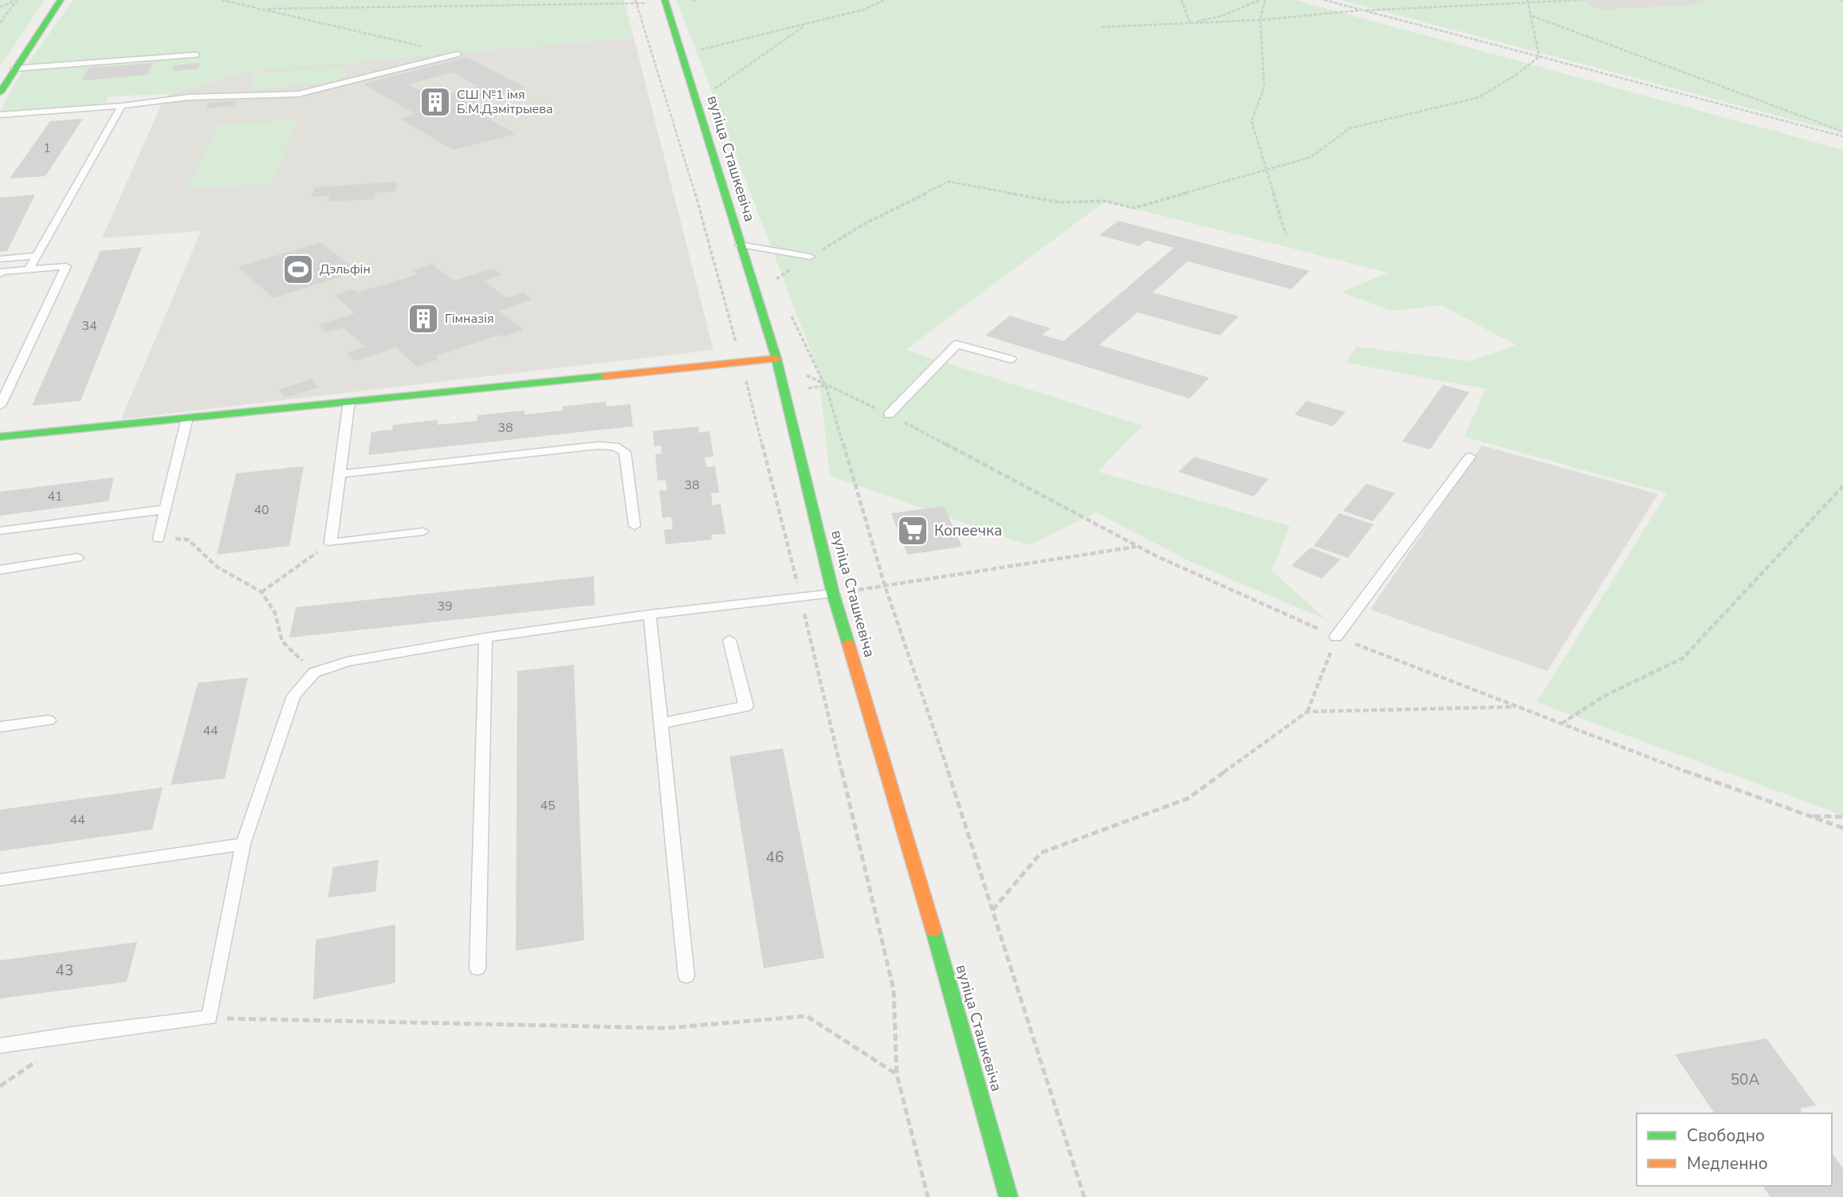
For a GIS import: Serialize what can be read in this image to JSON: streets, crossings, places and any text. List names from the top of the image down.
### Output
{
  "streets": {
    "street": ["вуліца Сташкевіча"]
  },
  "places": {
    "building": ["СШ №1 імя Б.М.Дзмітрыева", "Гімназія"],
    "sports": ["Дэльфін"],
    "supermarket": ["Копеечка"]
  },
  "house_numbers": [
    "1",
    "34",
    "38",
    "38",
    "41",
    "40",
    "39",
    "44",
    "45",
    "44",
    "46",
    "43",
    "50А"
  ],
  "legend": ["Свободно", "Медленно"]
}
